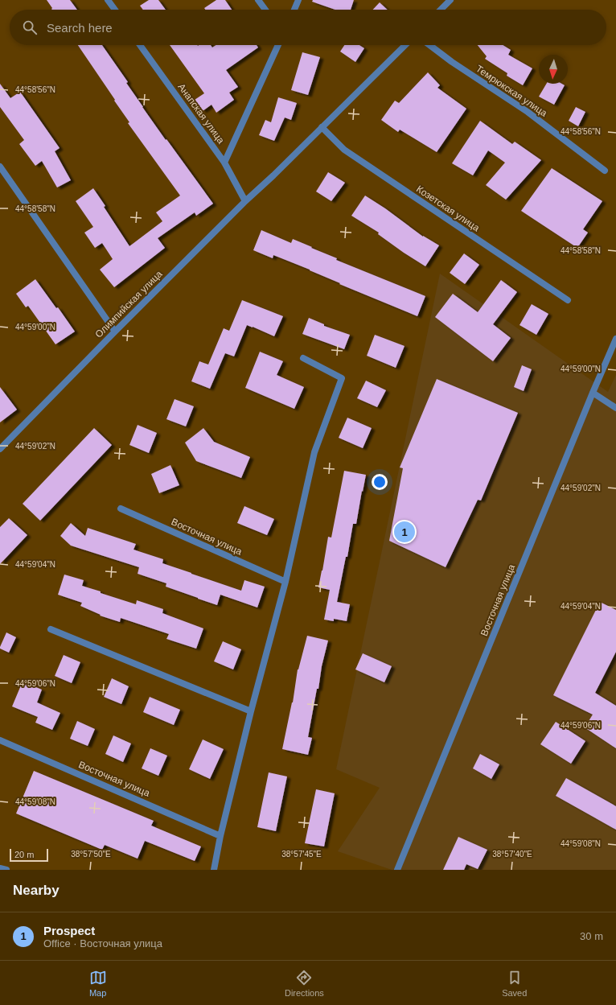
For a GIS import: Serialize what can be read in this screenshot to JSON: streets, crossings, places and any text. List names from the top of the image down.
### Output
{
  "streets": {
    "street": [
      "Темрюкская улица",
      "Анапская улица",
      "Козетская улица",
      "Олимпийская улица",
      "Восточная улица"
    ]
  },
  "crossings": [
    ["Анапская улица", "Олимпийская улица"],
    ["Козетская улица", "Олимпийская улица"]
  ],
  "scale_bar": "20 m",
  "north": "bottom",
  "page": {
    "search": "Search here",
    "pins": "1",
    "scale": "20 m",
    "heading": "Nearby",
    "list": [
      {
        "mark": "1",
        "name": "Prospect",
        "note": "Office · Восточная улица",
        "value": "30 m"
      }
    ],
    "nav": ["Map", "Directions", "Saved"]
  },
  "coordinates": [
    "44°58'56\"N",
    "44°58'58\"N",
    "44°59'00\"N",
    "44°59'02\"N",
    "44°59'04\"N",
    "44°59'06\"N",
    "44°59'08\"N",
    "38°57'50\"E",
    "38°57'45\"E",
    "38°57'40\"E"
  ]
}
